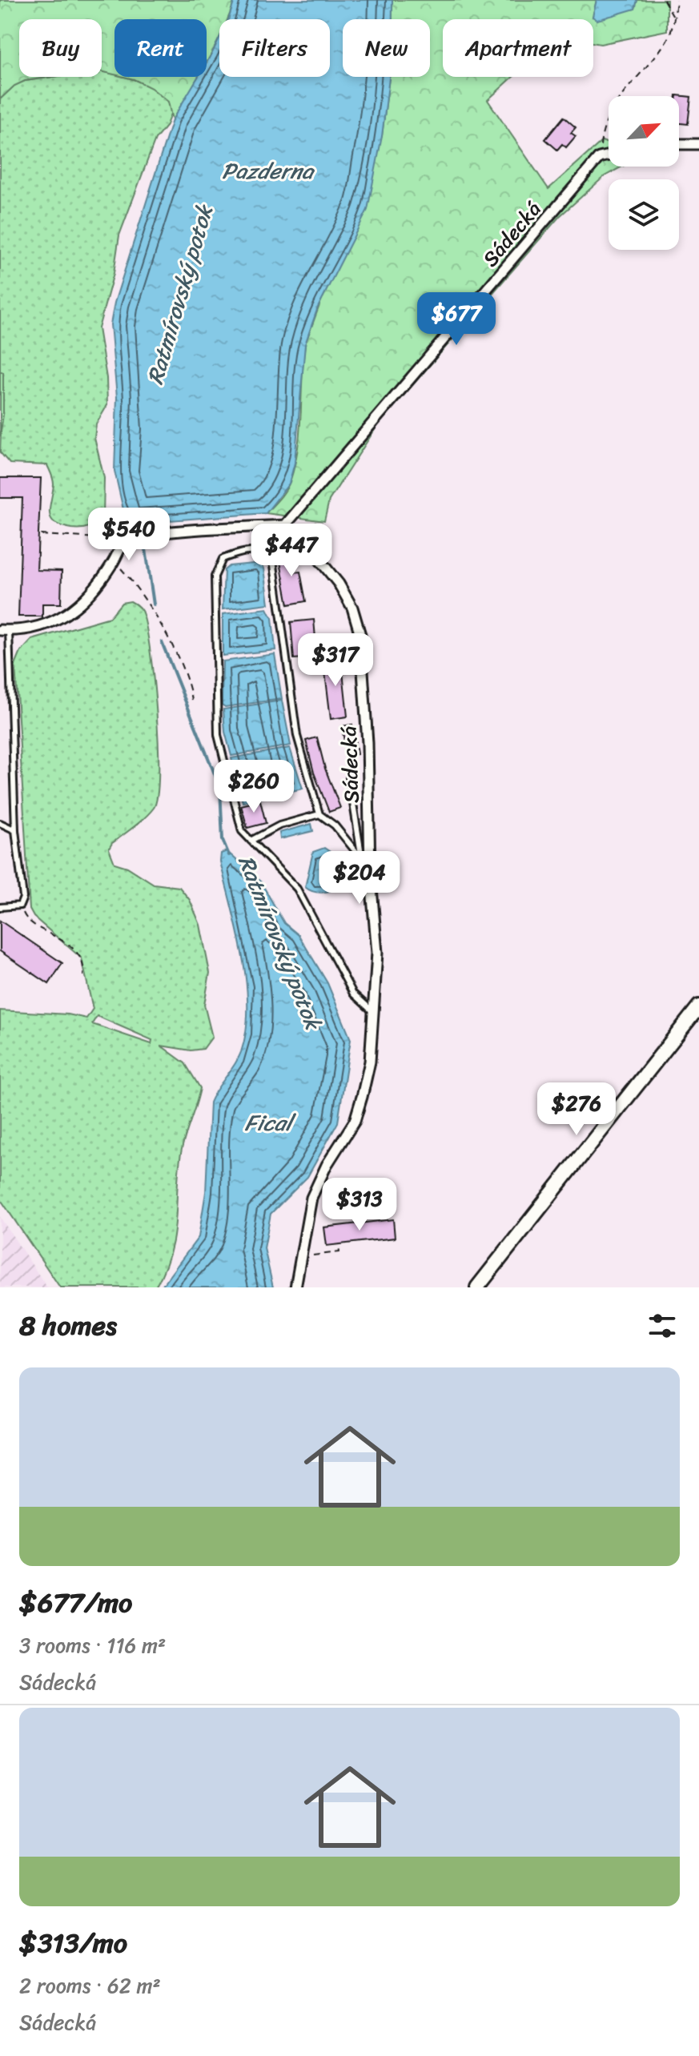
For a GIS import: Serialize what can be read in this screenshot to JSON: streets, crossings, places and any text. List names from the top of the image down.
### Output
{
  "streets": {
    "street": ["Sádecká"]
  },
  "water": ["Pazderna", "Ratmírovský potok", "Fical"],
  "north": "top right",
  "page": {
    "chip": [
      "Buy",
      "Rent",
      "Filters",
      "New",
      "Apartment"
    ],
    "price": [
      "$677",
      "$540",
      "$447",
      "$317",
      "$260",
      "$204",
      "$276",
      "$313"
    ],
    "heading": "8 homes",
    "list": [
      {
        "name": "$677/mo",
        "note": "3 rooms · 116 m² · Sádecká"
      },
      {
        "name": "$313/mo",
        "note": "2 rooms · 62 m² · Sádecká"
      }
    ]
  }
}
